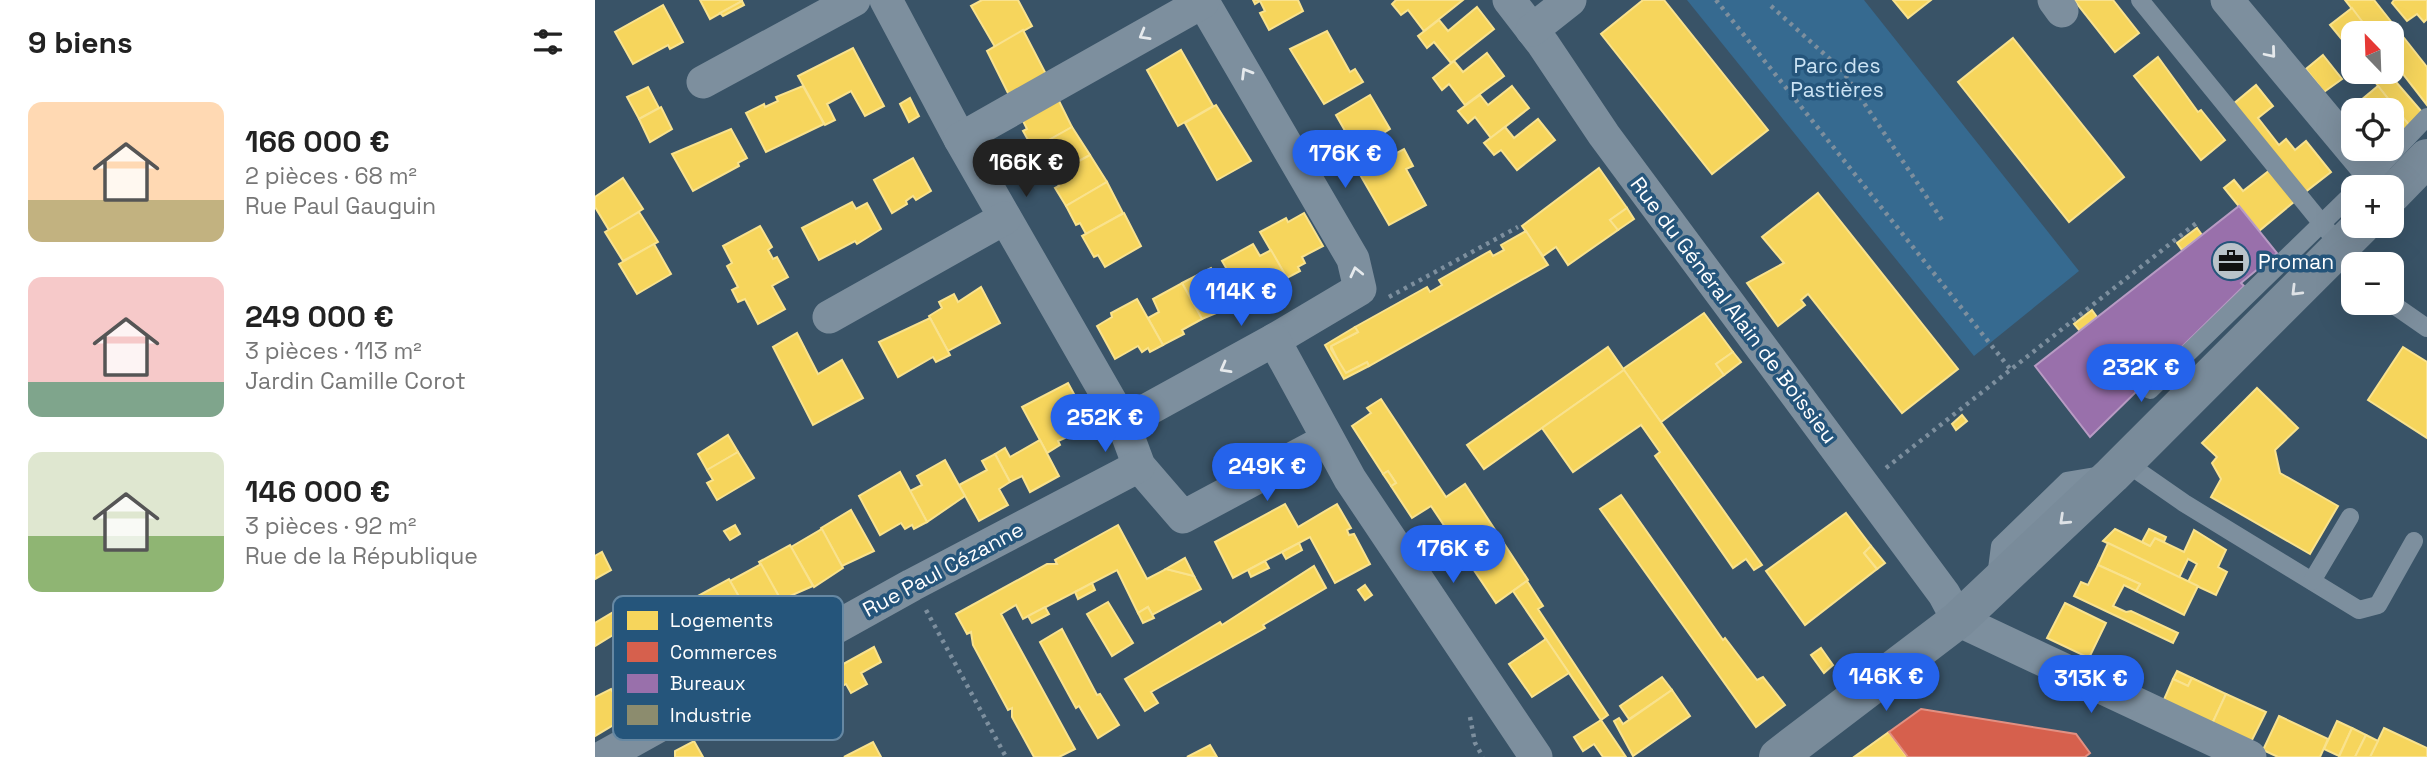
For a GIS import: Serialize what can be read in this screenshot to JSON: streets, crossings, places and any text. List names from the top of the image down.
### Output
{
  "streets": {
    "street": ["Rue du Général Alain de Boissieu", "Rue Paul Cézanne"]
  },
  "parks": ["Parc des Pastières"],
  "places": {
    "office": ["Proman"]
  },
  "legend": [
    "Logements",
    "Commerces",
    "Bureaux",
    "Industrie"
  ],
  "north": "top left",
  "page": {
    "heading": "9 biens",
    "map_buttons": ["+", "−"],
    "list": [
      {
        "name": "166 000 €",
        "note": "2 pièces · 68 m² · Rue Paul Gauguin"
      },
      {
        "name": "249 000 €",
        "note": "3 pièces · 113 m² · Jardin Camille Corot"
      },
      {
        "name": "146 000 €",
        "note": "3 pièces · 92 m² · Rue de la République"
      }
    ],
    "price": [
      "176K €",
      "166K €",
      "114K €",
      "232K €",
      "252K €",
      "249K €",
      "176K €",
      "146K €",
      "313K €"
    ]
  }
}
